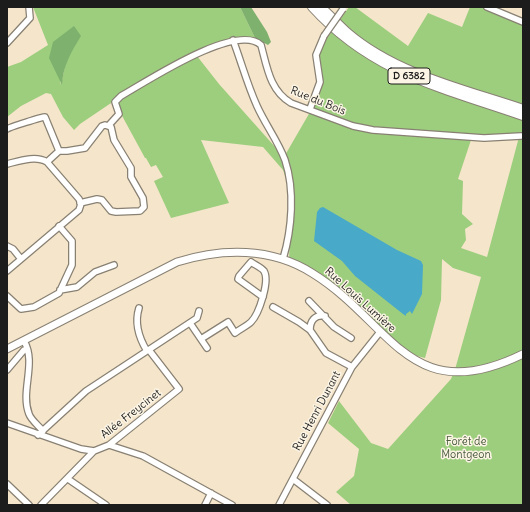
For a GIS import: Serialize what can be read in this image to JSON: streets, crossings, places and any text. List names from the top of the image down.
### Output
{
  "streets": {
    "highway": ["D 6382"],
    "main road": ["Rue Louis Lumière"],
    "street": ["Rue du Bois", "Rue Henri Dunant", "Allée Freycinet"]
  },
  "crossings": [
    ["Rue Louis Lumière", "Rue Henri Dunant"]
  ],
  "parks": ["Forêt de Montgeon"]
}
